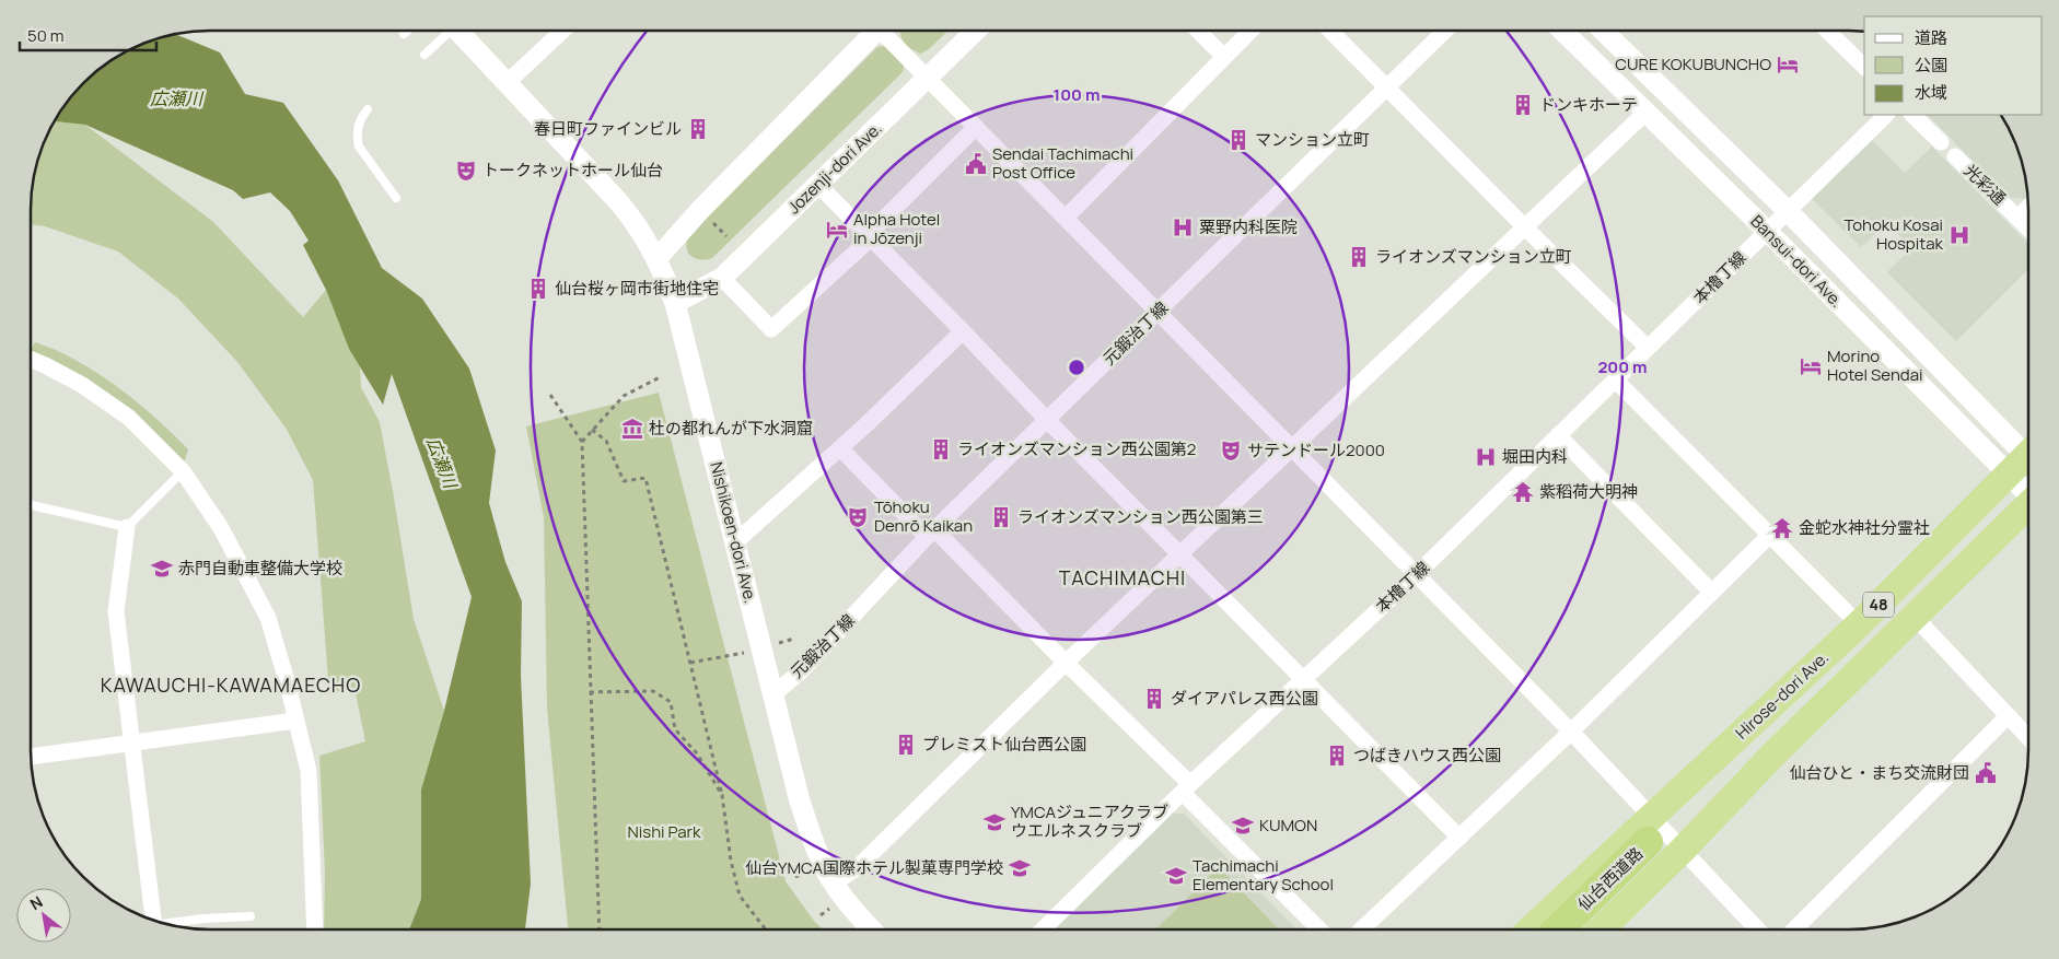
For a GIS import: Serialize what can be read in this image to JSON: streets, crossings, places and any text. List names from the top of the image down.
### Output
{
  "streets": {
    "highway": ["48", "Hirose-dori Ave.", "仙台西道路"],
    "street": [
      "Jozenji-dori Ave.",
      "光彩通",
      "Bansui-dori Ave.",
      "本櫓丁線",
      "元鍛治丁線",
      "Nishikoen-dori Ave."
    ]
  },
  "crossings": [
    ["Jozenji-dori Ave.", "Nishikoen-dori Ave."],
    ["Bansui-dori Ave.", "本櫓丁線"],
    ["Bansui-dori Ave.", "Hirose-dori Ave."],
    ["元鍛治丁線", "Nishikoen-dori Ave."],
    ["Hirose-dori Ave.", "仙台西道路"]
  ],
  "districts": ["TACHIMACHI", "KAWAUCHI-KAWAMAECHO"],
  "water": ["広瀬川"],
  "parks": ["Nishi Park"],
  "places": {
    "hotel": ["CURE KOKUBUNCHO", "Alpha Hotel in Jōzenji", "Morino Hotel Sendai"],
    "building": [
      "ドンキホーテ",
      "春日町ファインビル",
      "マンション立町",
      "ライオンズマンション立町",
      "仙台桜ヶ岡市街地住宅",
      "ライオンズマンション西公園第2",
      "ライオンズマンション西公園第三",
      "ダイアパレス西公園",
      "プレミスト仙台西公園",
      "つばきハウス西公園"
    ],
    "public building": ["Sendai Tachimachi Post Office", "仙台ひと・まち交流財団"],
    "theatre": ["トークネットホール仙台", "サテンドール2000", "Tōhoku Denrō Kaikan"],
    "hospital": ["粟野内科医院", "Tohoku Kosai Hospitak", "堀田内科"],
    "museum": ["杜の都れんが下水洞窟"],
    "temple": ["紫稻荷大明神", "金蛇水神社分霊社"],
    "school or university": [
      "赤門自動車整備大学校",
      "YMCAジュニアクラブ ウエルネスクラブ",
      "KUMON",
      "仙台YMCA国際ホテル製菓専門学校",
      "Tachimachi Elementary School"
    ]
  },
  "legend": ["道路", "公園", "水域"],
  "scale_bar": "50 m",
  "north": "top left",
  "rings": ["100 m", "200 m"]
}
